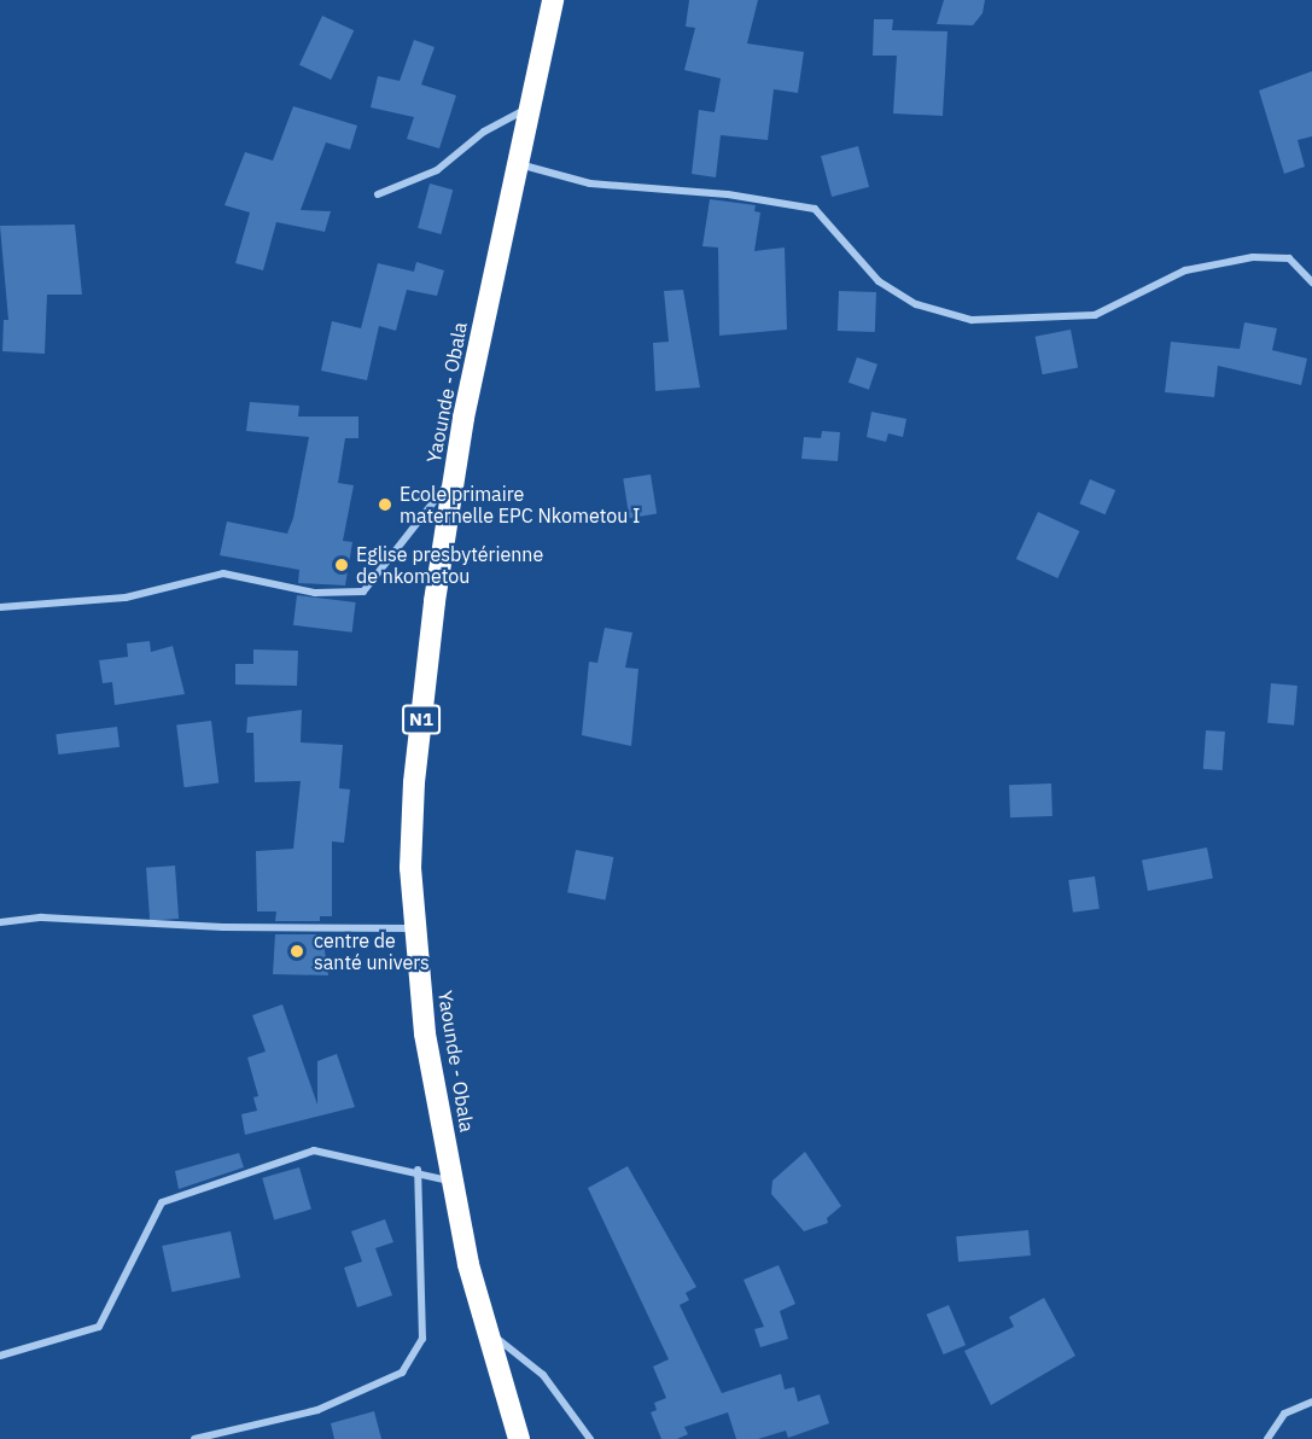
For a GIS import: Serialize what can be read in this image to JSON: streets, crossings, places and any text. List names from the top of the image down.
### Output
{
  "streets": {
    "highway": ["Yaounde - Obala", "N1"]
  },
  "places": ["Ecole primaire maternelle EPC Nkometou I", "Eglise presbytérienne de nkometou", "centre de santé univers"]
}
